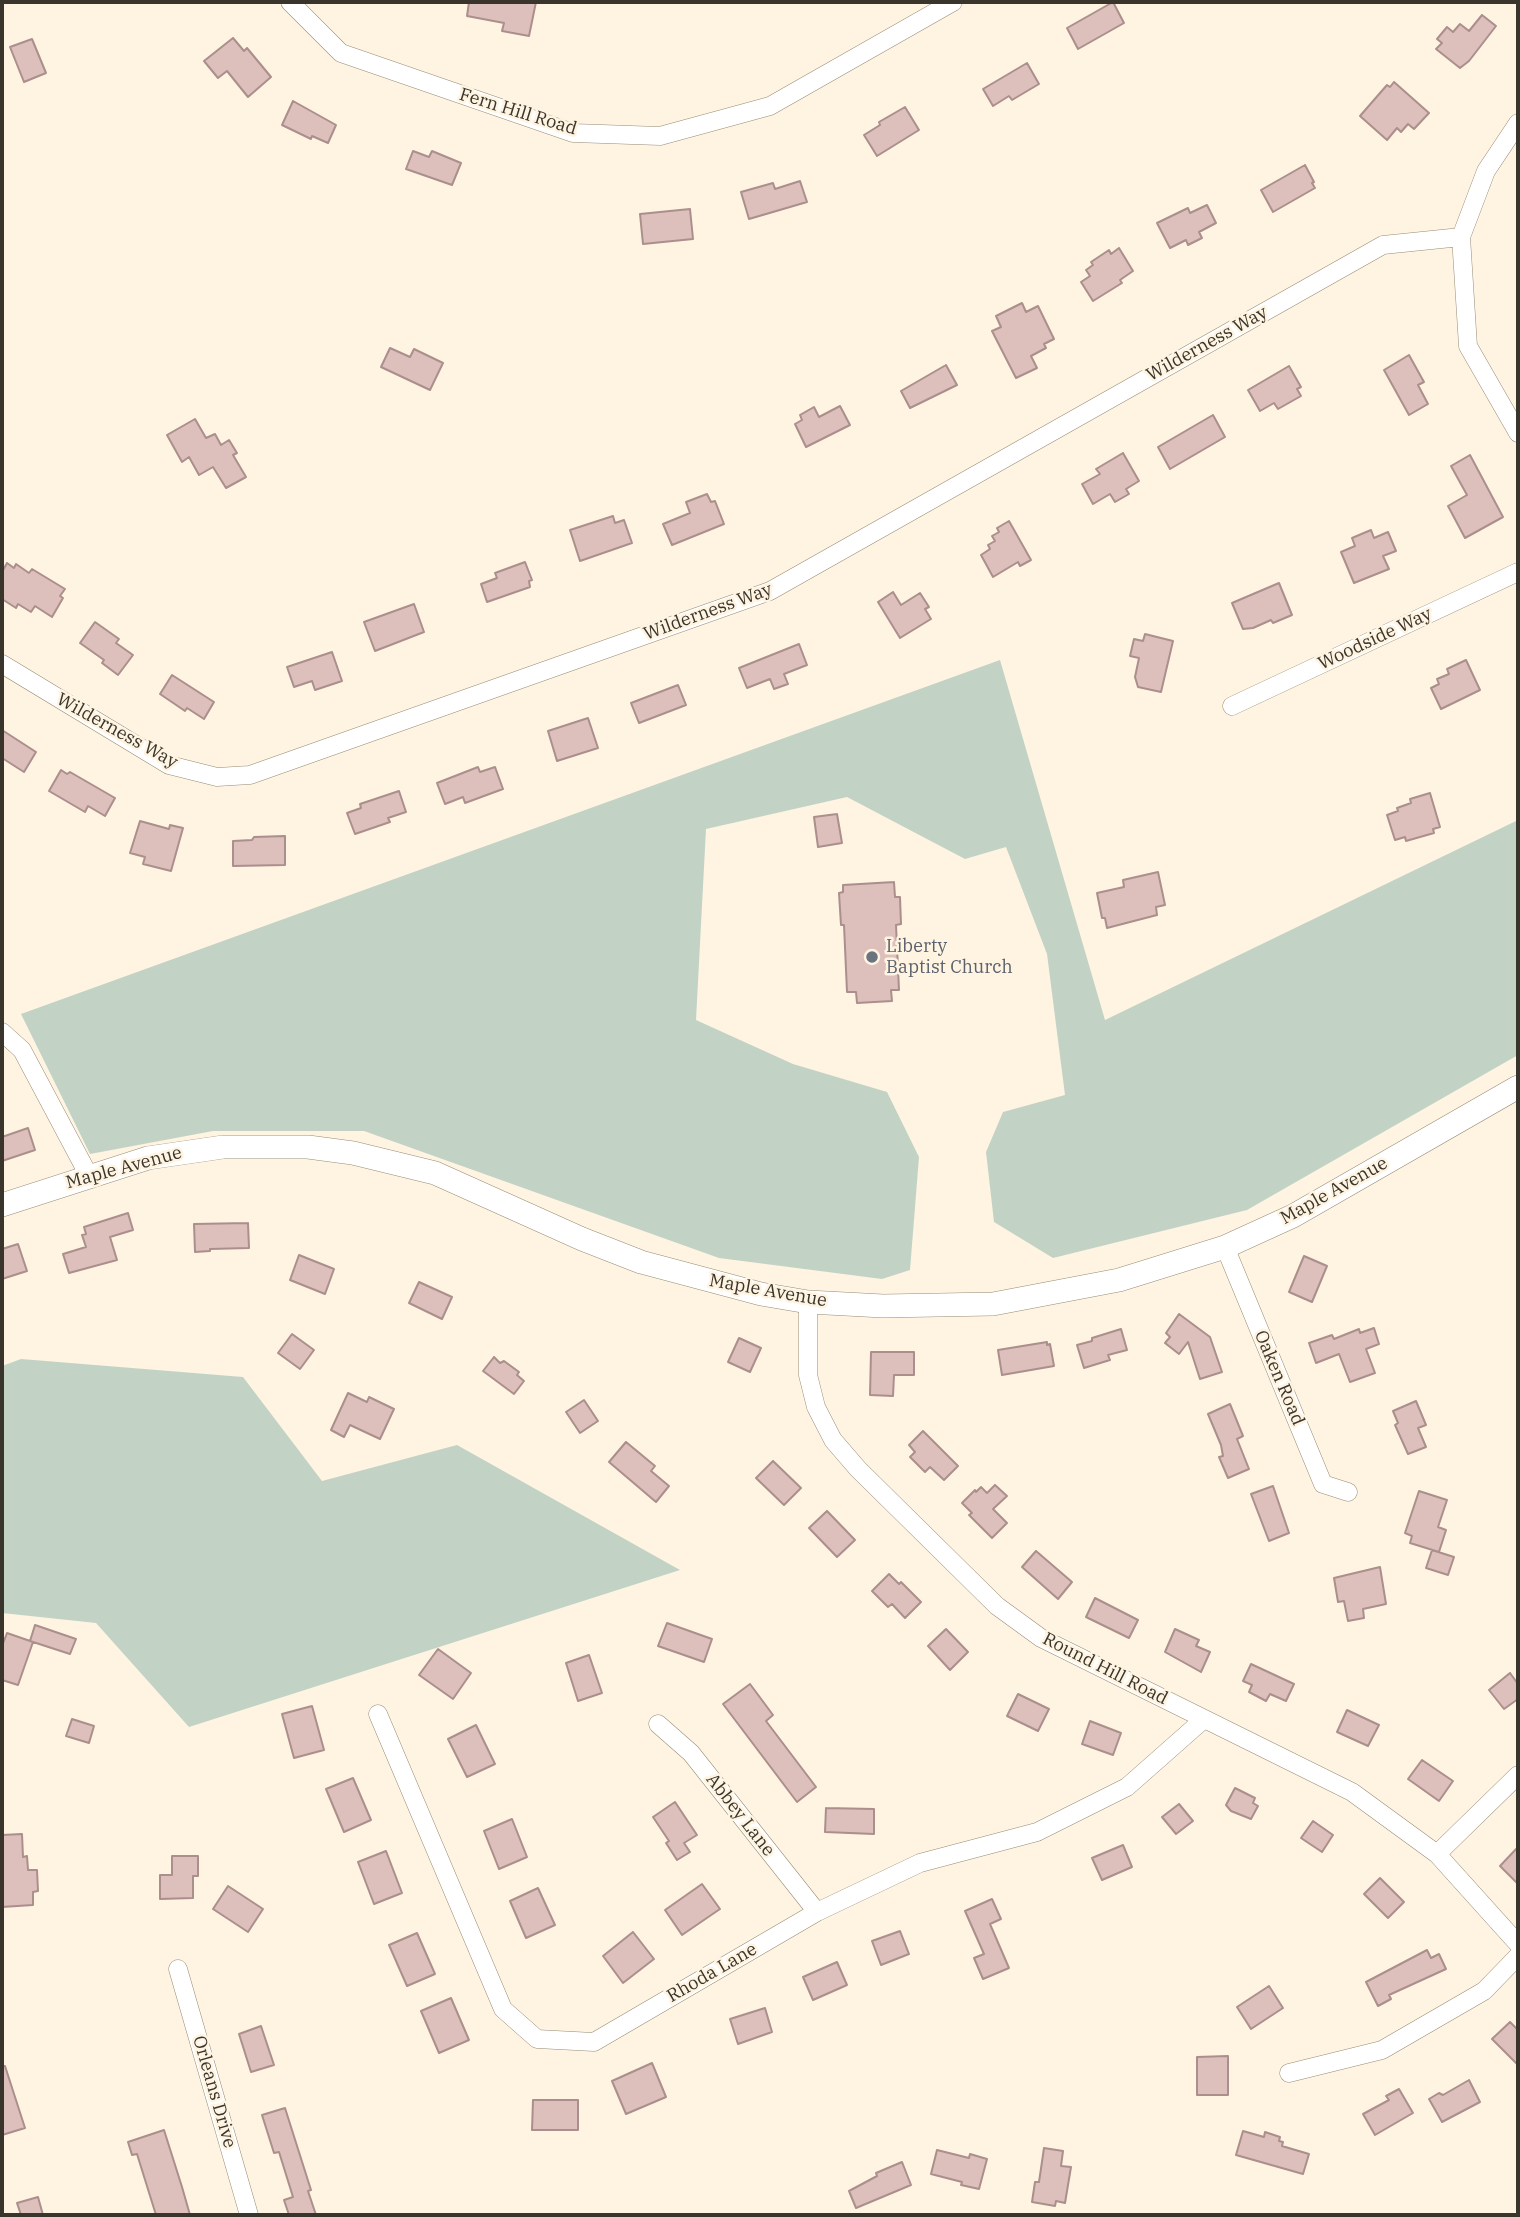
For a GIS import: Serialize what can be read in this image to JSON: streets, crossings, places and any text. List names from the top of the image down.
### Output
{
  "streets": {
    "main road": ["Maple Avenue"],
    "street": [
      "Fern Hill Road",
      "Wilderness Way",
      "Woodside Way",
      "Oaken Road",
      "Round Hill Road",
      "Abbey Lane",
      "Rhoda Lane",
      "Orleans Drive"
    ]
  },
  "crossings": [
    ["Maple Avenue", "Oaken Road"],
    ["Maple Avenue", "Round Hill Road"],
    ["Round Hill Road", "Rhoda Lane"],
    ["Abbey Lane", "Rhoda Lane"]
  ],
  "places": ["Liberty Baptist Church"]
}
